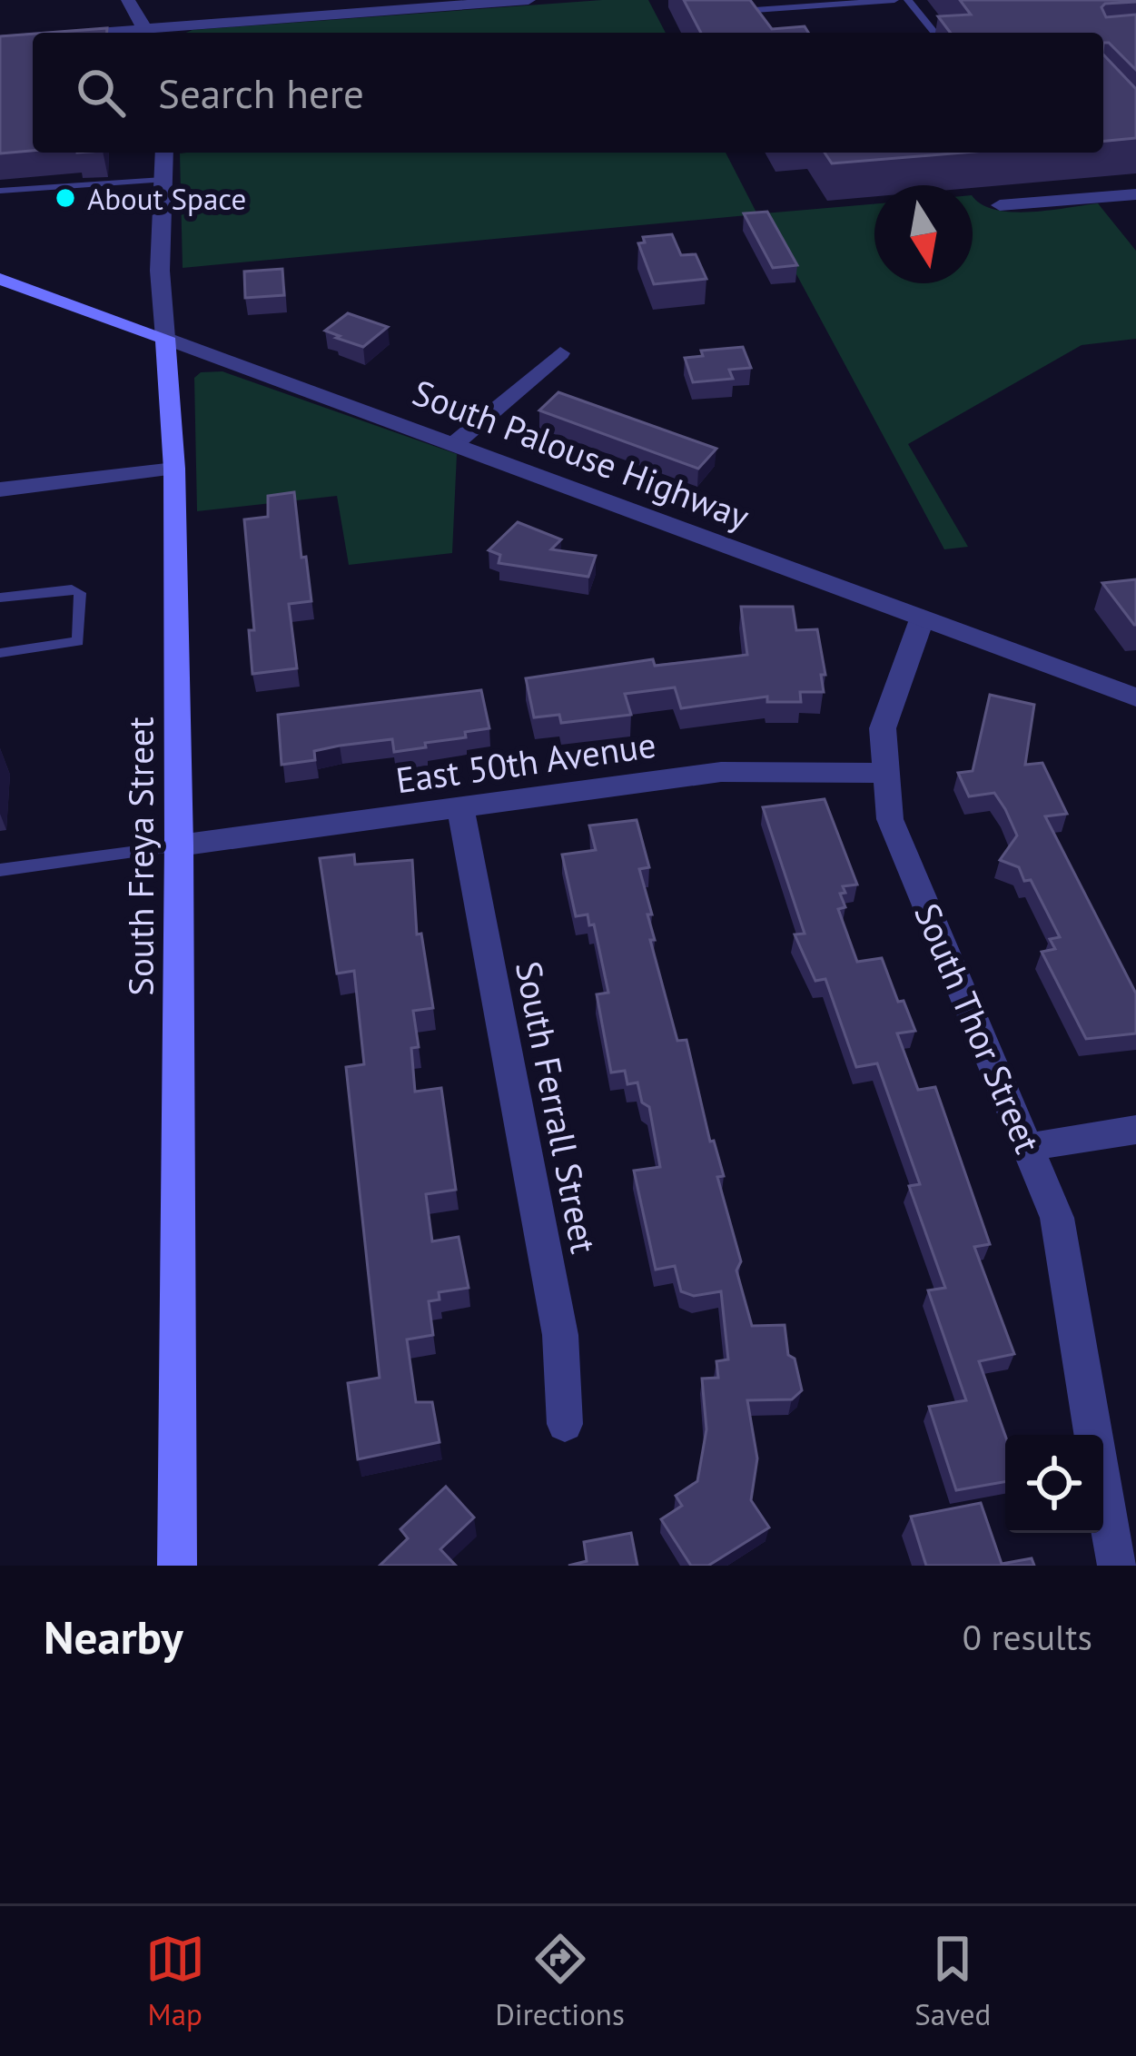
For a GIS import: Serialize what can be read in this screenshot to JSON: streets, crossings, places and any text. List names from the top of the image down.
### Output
{
  "streets": {
    "main road": ["South Palouse Highway", "South Freya Street"],
    "street": ["East 50th Avenue", "South Thor Street", "South Ferrall Street"]
  },
  "crossings": [
    ["South Palouse Highway", "South Freya Street"],
    ["South Palouse Highway", "South Thor Street"],
    ["East 50th Avenue", "South Freya Street"],
    ["East 50th Avenue", "South Thor Street"],
    ["East 50th Avenue", "South Ferrall Street"]
  ],
  "places": ["About Space"],
  "north": "bottom",
  "page": {
    "search": "Search here",
    "heading": ["Nearby", "0 results"],
    "nav": ["Map", "Directions", "Saved"]
  }
}
